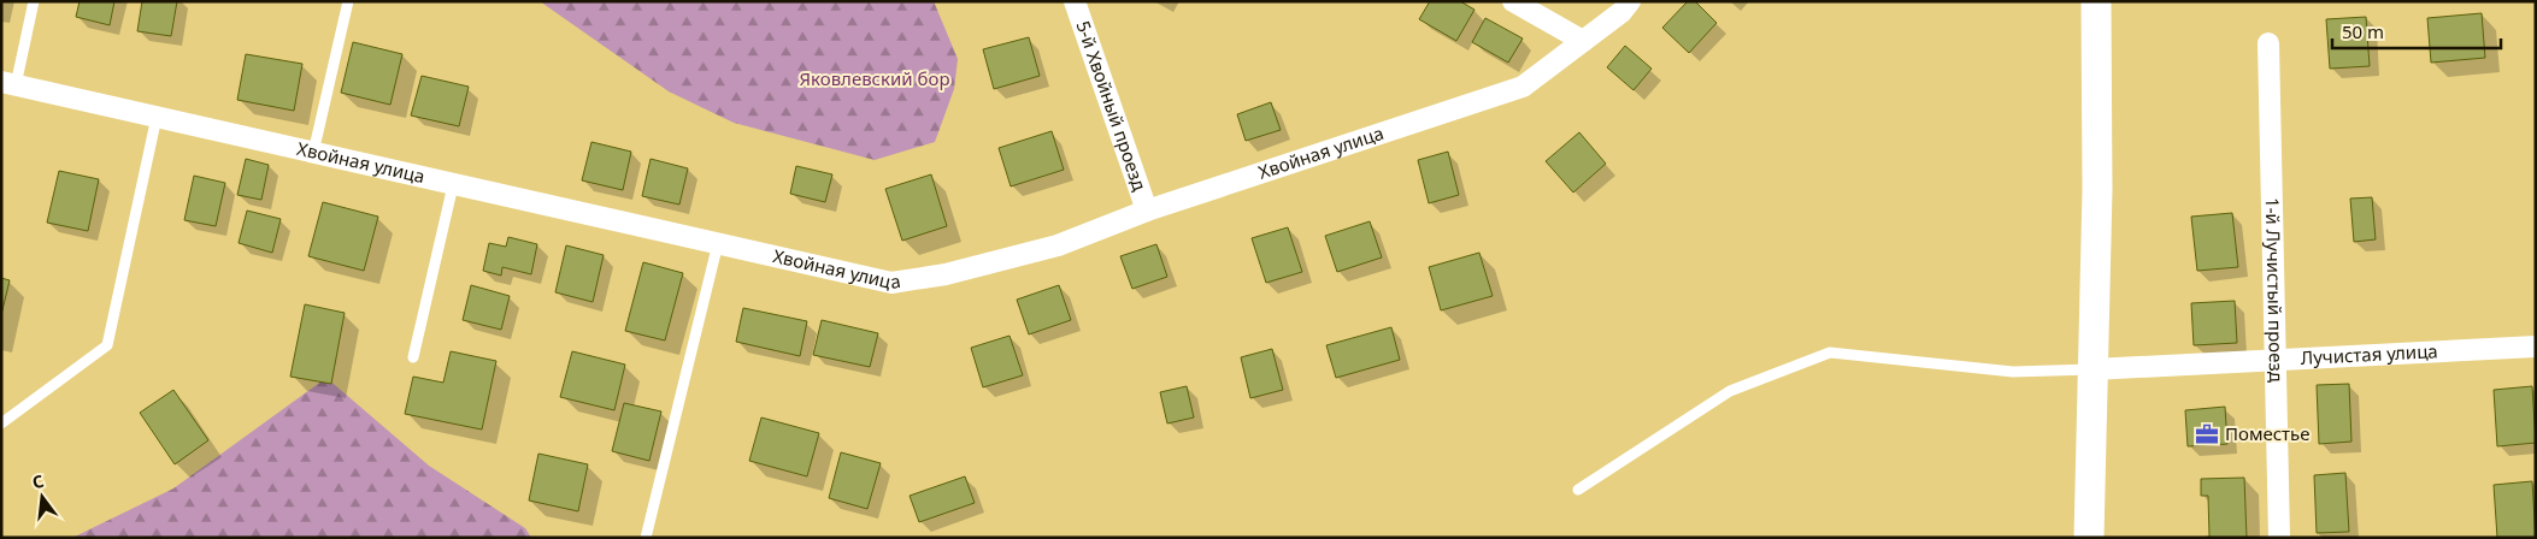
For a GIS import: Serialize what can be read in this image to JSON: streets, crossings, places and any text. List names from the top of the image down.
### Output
{
  "streets": {
    "street": [
      "5-й Хвойный проезд",
      "Хвойная улица",
      "1-й Лучистый проезд",
      "Лучистая улица"
    ]
  },
  "crossings": [
    ["5-й Хвойный проезд", "Хвойная улица"],
    ["1-й Лучистый проезд", "Лучистая улица"]
  ],
  "parks": ["Яковлевский бор"],
  "places": {
    "office": ["Поместье"]
  },
  "scale_bar": "50 m",
  "north": "top"
}
